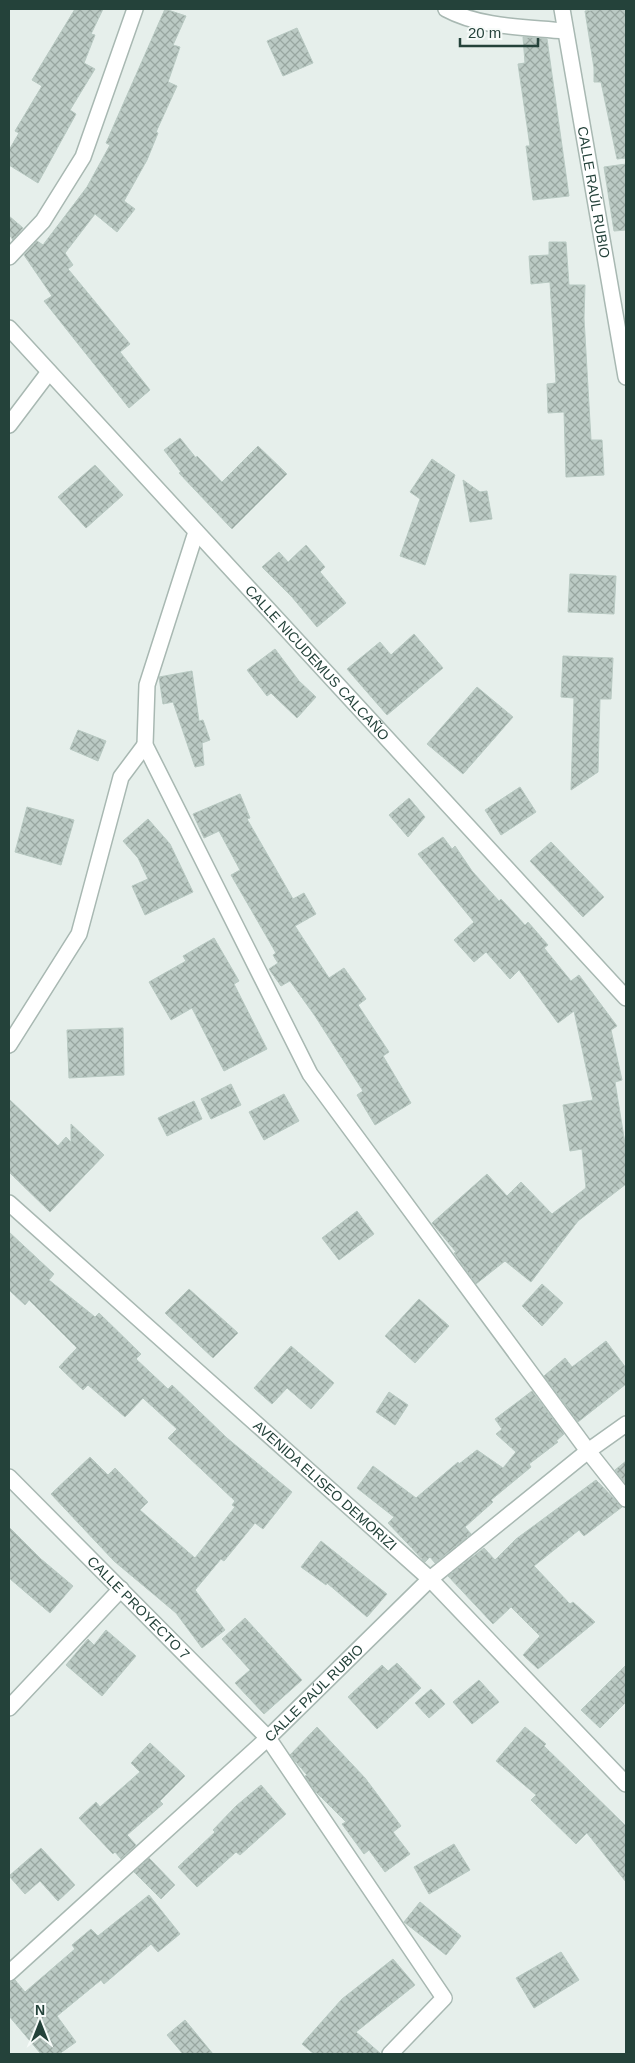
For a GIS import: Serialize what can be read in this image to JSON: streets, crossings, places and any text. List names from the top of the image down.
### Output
{
  "streets": {
    "street": [
      "CALLE RAÚL RUBIO",
      "CALLE NICUDEMUS CALCAÑO",
      "AVENIDA ELISEO DEMORIZI",
      "CALLE PROYECTO 7",
      "CALLE PAÚL RUBIO"
    ]
  },
  "crossings": [
    ["AVENIDA ELISEO DEMORIZI", "CALLE PAÚL RUBIO"],
    ["CALLE PROYECTO 7", "CALLE PAÚL RUBIO"]
  ],
  "scale_bar": "20 m",
  "north": "top"
}
